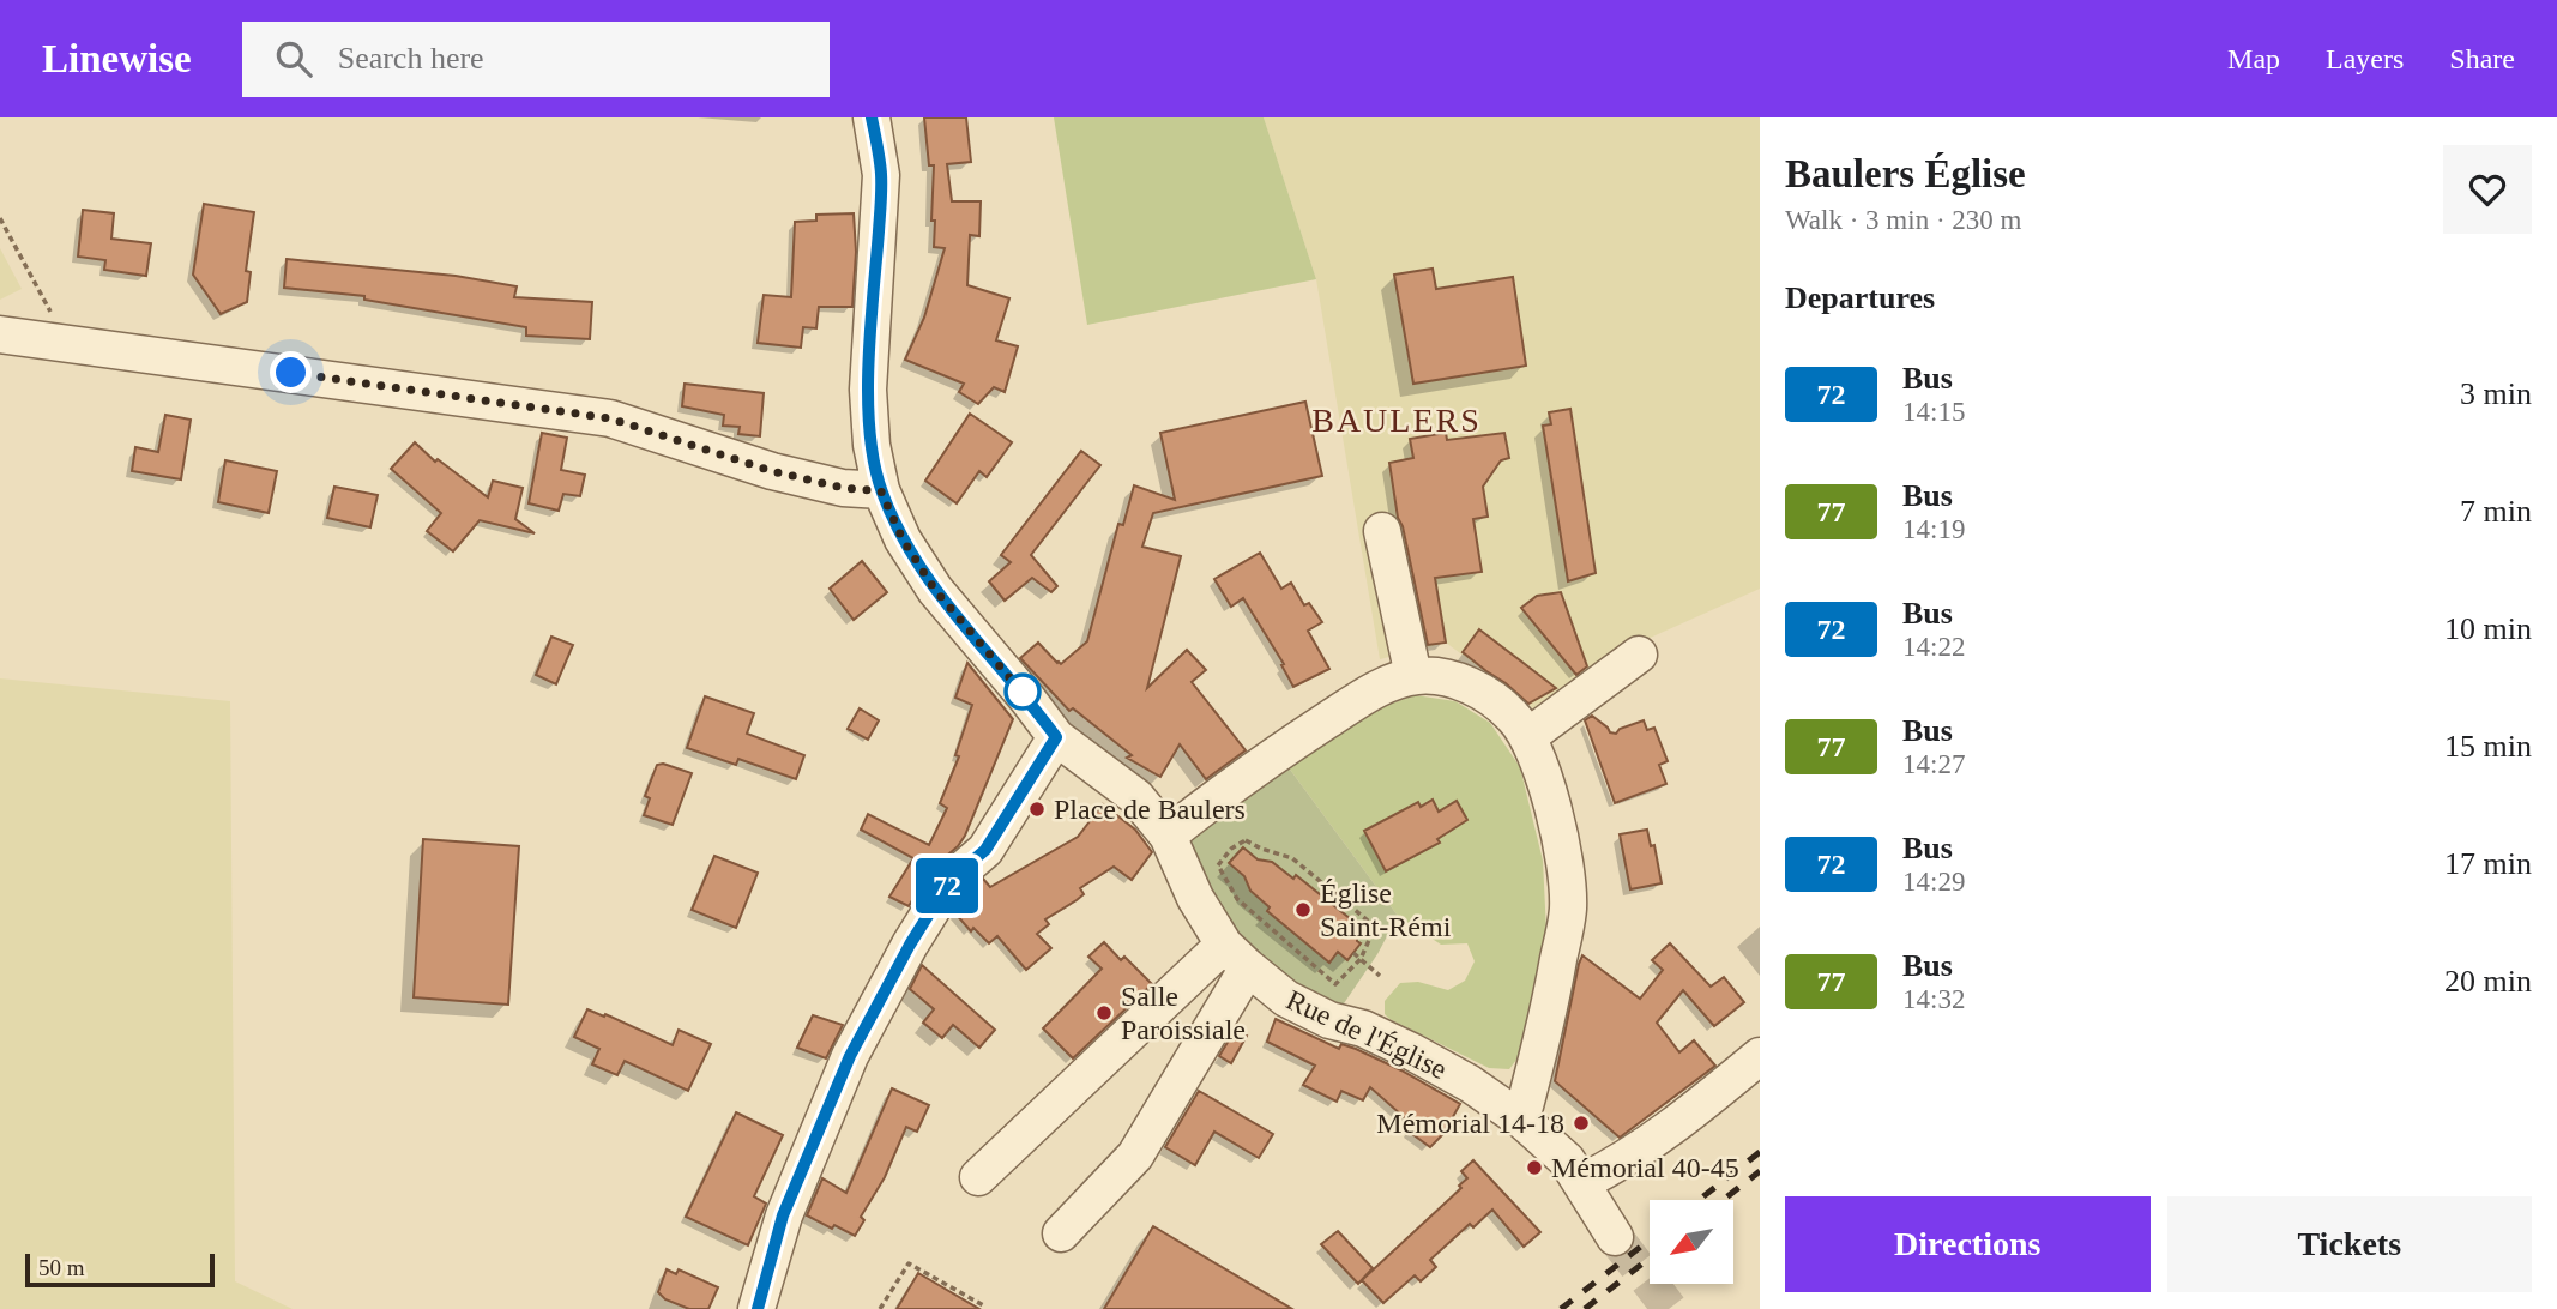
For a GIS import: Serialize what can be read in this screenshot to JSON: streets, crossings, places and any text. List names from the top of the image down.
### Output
{
  "streets": {
    "street": ["Rue de l'Église"]
  },
  "districts": ["BAULERS"],
  "places": [
    "Place de Baulers",
    "Église Saint-Rémi",
    "Salle Paroissiale",
    "Mémorial 14-18",
    "Mémorial 40-45"
  ],
  "lines": ["bus line 72"],
  "scale_bar": "50 m",
  "north": "bottom left",
  "page": {
    "header": "Linewise",
    "search": "Search here",
    "nav": ["Map", "Layers", "Share"],
    "on_map": "72",
    "heading": [
      ["Baulers Église", "Walk · 3 min · 230 m"],
      "Departures"
    ],
    "list": [
      {
        "mark": "72",
        "name": "Bus",
        "note": "14:15",
        "value": "3 min"
      },
      {
        "mark": "77",
        "name": "Bus",
        "note": "14:19",
        "value": "7 min"
      },
      {
        "mark": "72",
        "name": "Bus",
        "note": "14:22",
        "value": "10 min"
      },
      {
        "mark": "77",
        "name": "Bus",
        "note": "14:27",
        "value": "15 min"
      },
      {
        "mark": "72",
        "name": "Bus",
        "note": "14:29",
        "value": "17 min"
      },
      {
        "mark": "77",
        "name": "Bus",
        "note": "14:32",
        "value": "20 min"
      }
    ],
    "buttons": ["Directions", "Tickets"],
    "scale": "50 m"
  }
}
